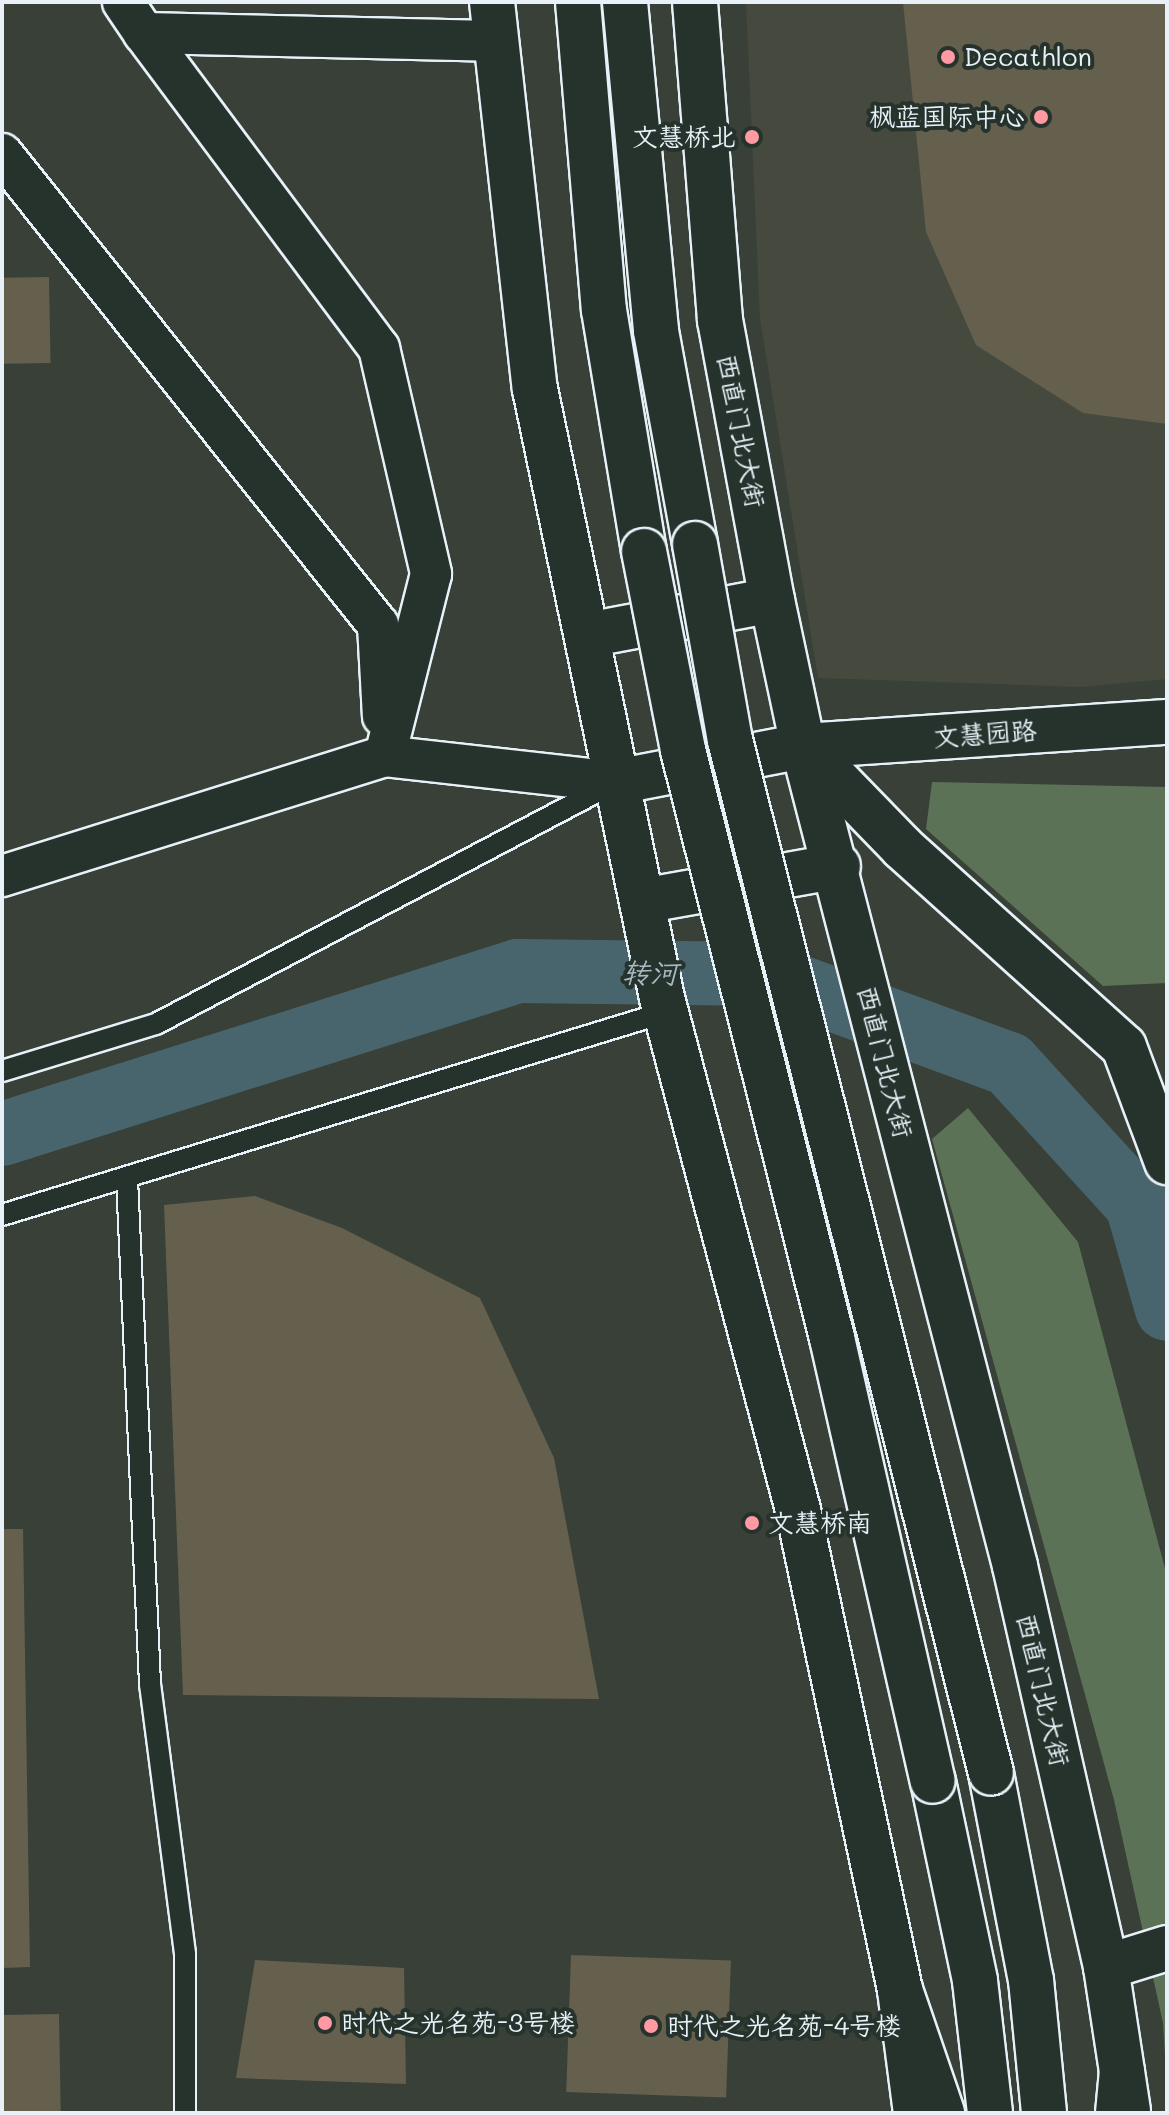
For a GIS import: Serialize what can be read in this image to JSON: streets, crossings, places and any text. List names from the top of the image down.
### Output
{
  "streets": {
    "main road": ["西直门北大街", "文慧园路"]
  },
  "crossings": [
    ["西直门北大街", "文慧园路"]
  ],
  "water": ["转河"],
  "places": [
    "Decathlon",
    "枫蓝国际中心",
    "文慧桥北",
    "文慧桥南",
    "时代之光名苑-3号楼",
    "时代之光名苑-4号楼"
  ]
}
